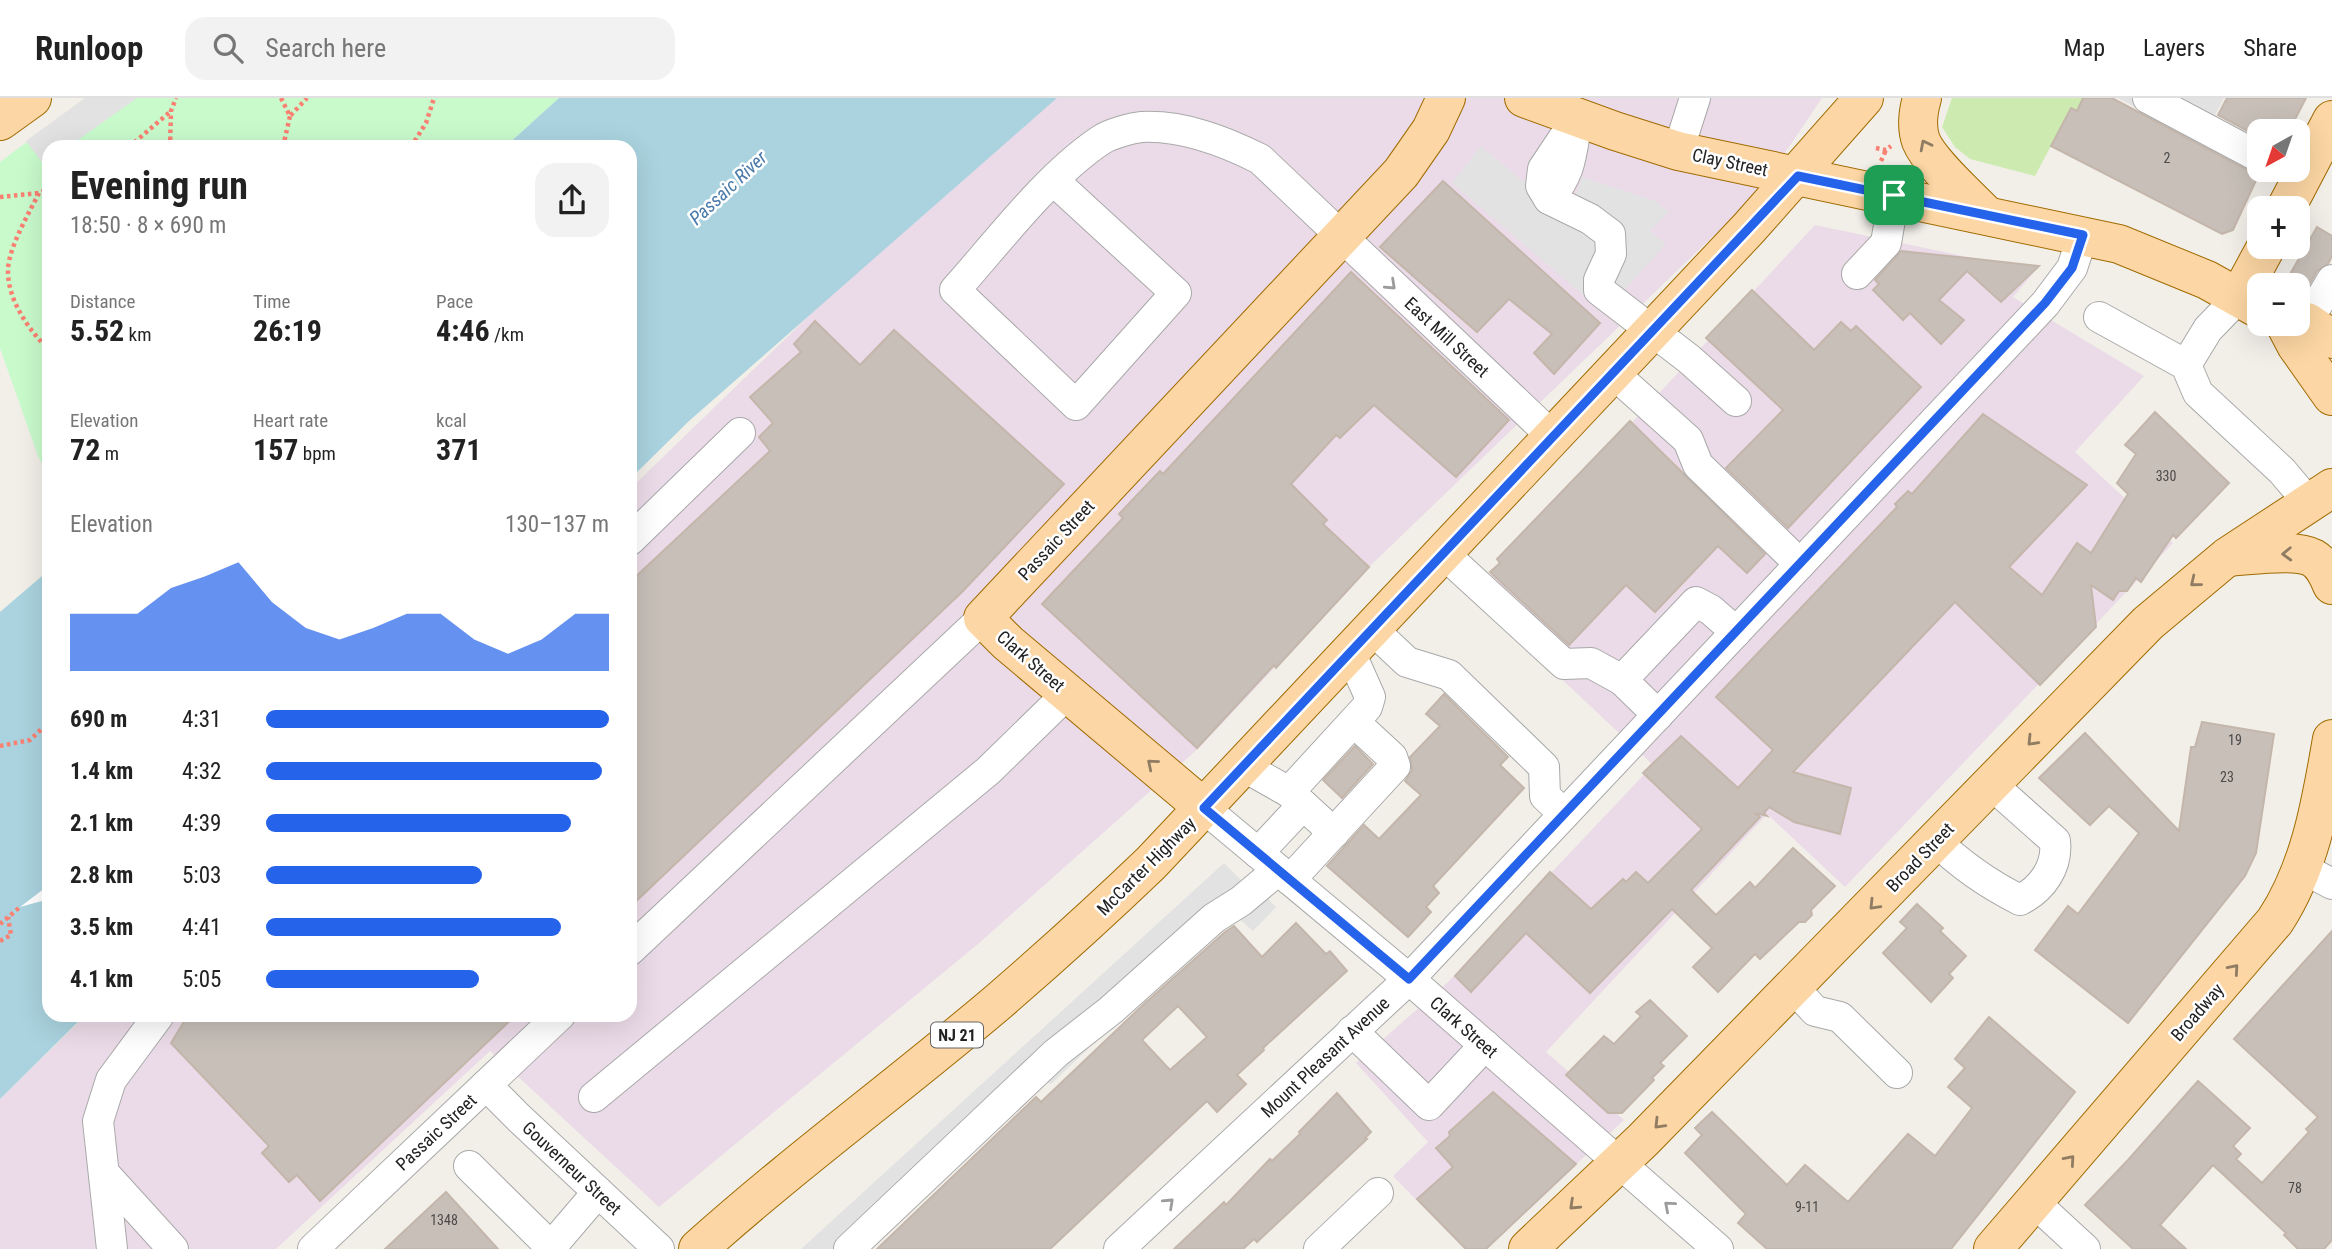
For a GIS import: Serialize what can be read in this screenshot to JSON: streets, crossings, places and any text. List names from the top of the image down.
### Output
{
  "streets": {
    "main road": [
      "Clay Street",
      "Passaic Street",
      "Clark Street",
      "Broad Street",
      "McCarter Highway",
      "Broadway",
      "NJ 21"
    ],
    "street": ["East Mill Street", "Mount Pleasant Avenue", "Gouverneur Street"]
  },
  "crossings": [
    ["Clay Street", "McCarter Highway"],
    ["Clay Street", "Mount Pleasant Avenue"],
    ["East Mill Street", "Passaic Street"],
    ["East Mill Street", "McCarter Highway"],
    ["Passaic Street", "Clark Street"],
    ["Passaic Street", "Gouverneur Street"],
    ["Clark Street", "Broad Street"],
    ["Clark Street", "McCarter Highway"],
    ["Clark Street", "Mount Pleasant Avenue"]
  ],
  "one_way": ["Broad Street", "Broadway"],
  "water": ["Passaic River"],
  "house_numbers": [
    "2",
    "330",
    "19",
    "23",
    "78",
    "9-11",
    "1348"
  ],
  "north": "bottom left",
  "page": {
    "header": "Runloop",
    "search": "Search here",
    "nav": ["Map", "Layers", "Share"],
    "map_buttons": ["+", "−"],
    "heading": ["Evening run", "18:50 · 8 × 690 m"],
    "stats": [
      ["Distance", "5.52 km"],
      ["Time", "26:19"],
      ["Pace", "4:46 /km"],
      ["Elevation", "72 m"],
      ["Heart rate", "157 bpm"],
      ["kcal", "371"]
    ],
    "chart": ["Elevation", "130–137 m"],
    "list": [
      {
        "name": "690 m",
        "note": "4:31"
      },
      {
        "name": "1.4 km",
        "note": "4:32"
      },
      {
        "name": "2.1 km",
        "note": "4:39"
      },
      {
        "name": "2.8 km",
        "note": "5:03"
      },
      {
        "name": "3.5 km",
        "note": "4:41"
      },
      {
        "name": "4.1 km",
        "note": "5:05"
      }
    ]
  }
}
